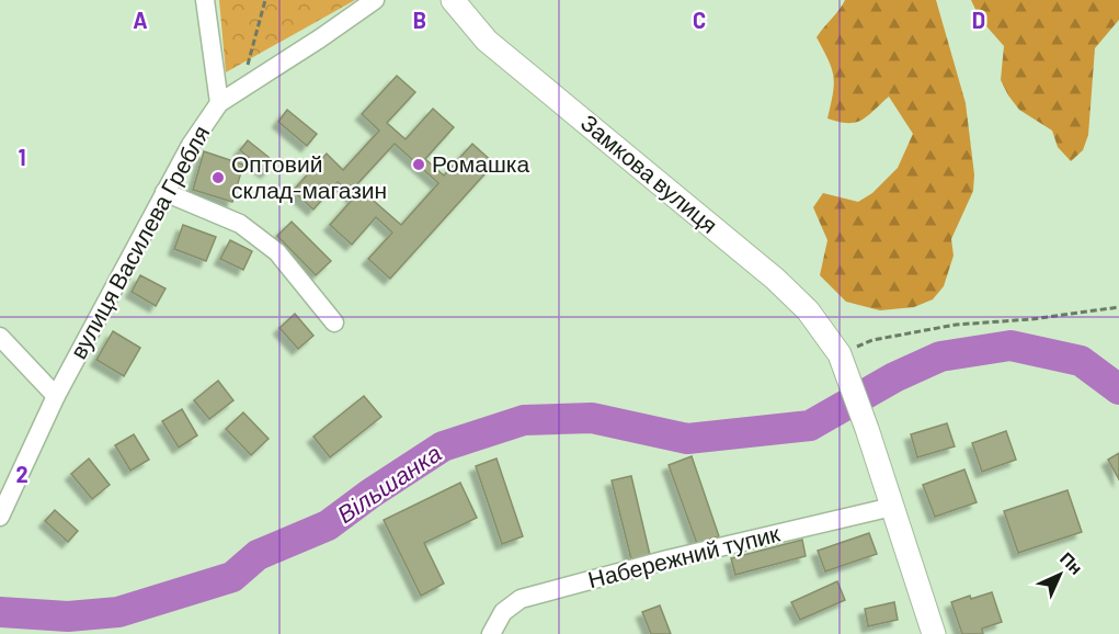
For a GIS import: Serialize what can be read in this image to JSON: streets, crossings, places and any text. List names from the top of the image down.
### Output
{
  "streets": {
    "main road": ["Замкова вулиця"],
    "street": ["вулиця Василева Гребля", "Набережний тупик"]
  },
  "crossings": [
    ["Замкова вулиця", "Набережний тупик"]
  ],
  "water": ["Вільшанка"],
  "places": ["Ромашка", "Оптовий склад-магазин"],
  "north": "top right",
  "grid": {
    "columns": [
      "A",
      "B",
      "C",
      "D"
    ],
    "rows": ["1", "2"]
  }
}
